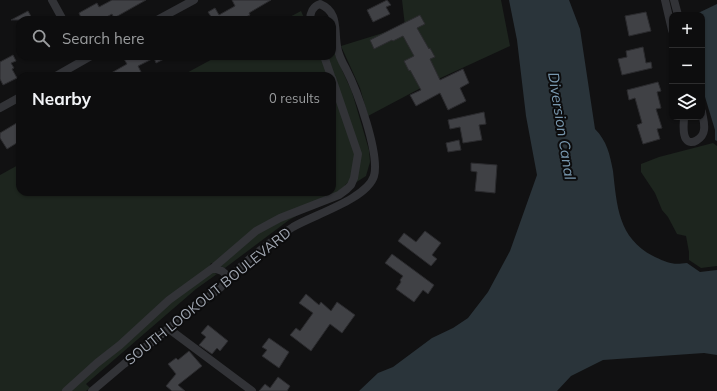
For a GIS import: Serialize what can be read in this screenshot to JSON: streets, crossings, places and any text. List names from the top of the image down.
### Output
{
  "streets": {
    "street": ["SOUTH LOOKOUT BOULEVARD"]
  },
  "water": ["Diversion Canal"],
  "page": {
    "map_buttons": ["+", "−"],
    "search": "Search here",
    "heading": ["Nearby", "0 results"]
  }
}
